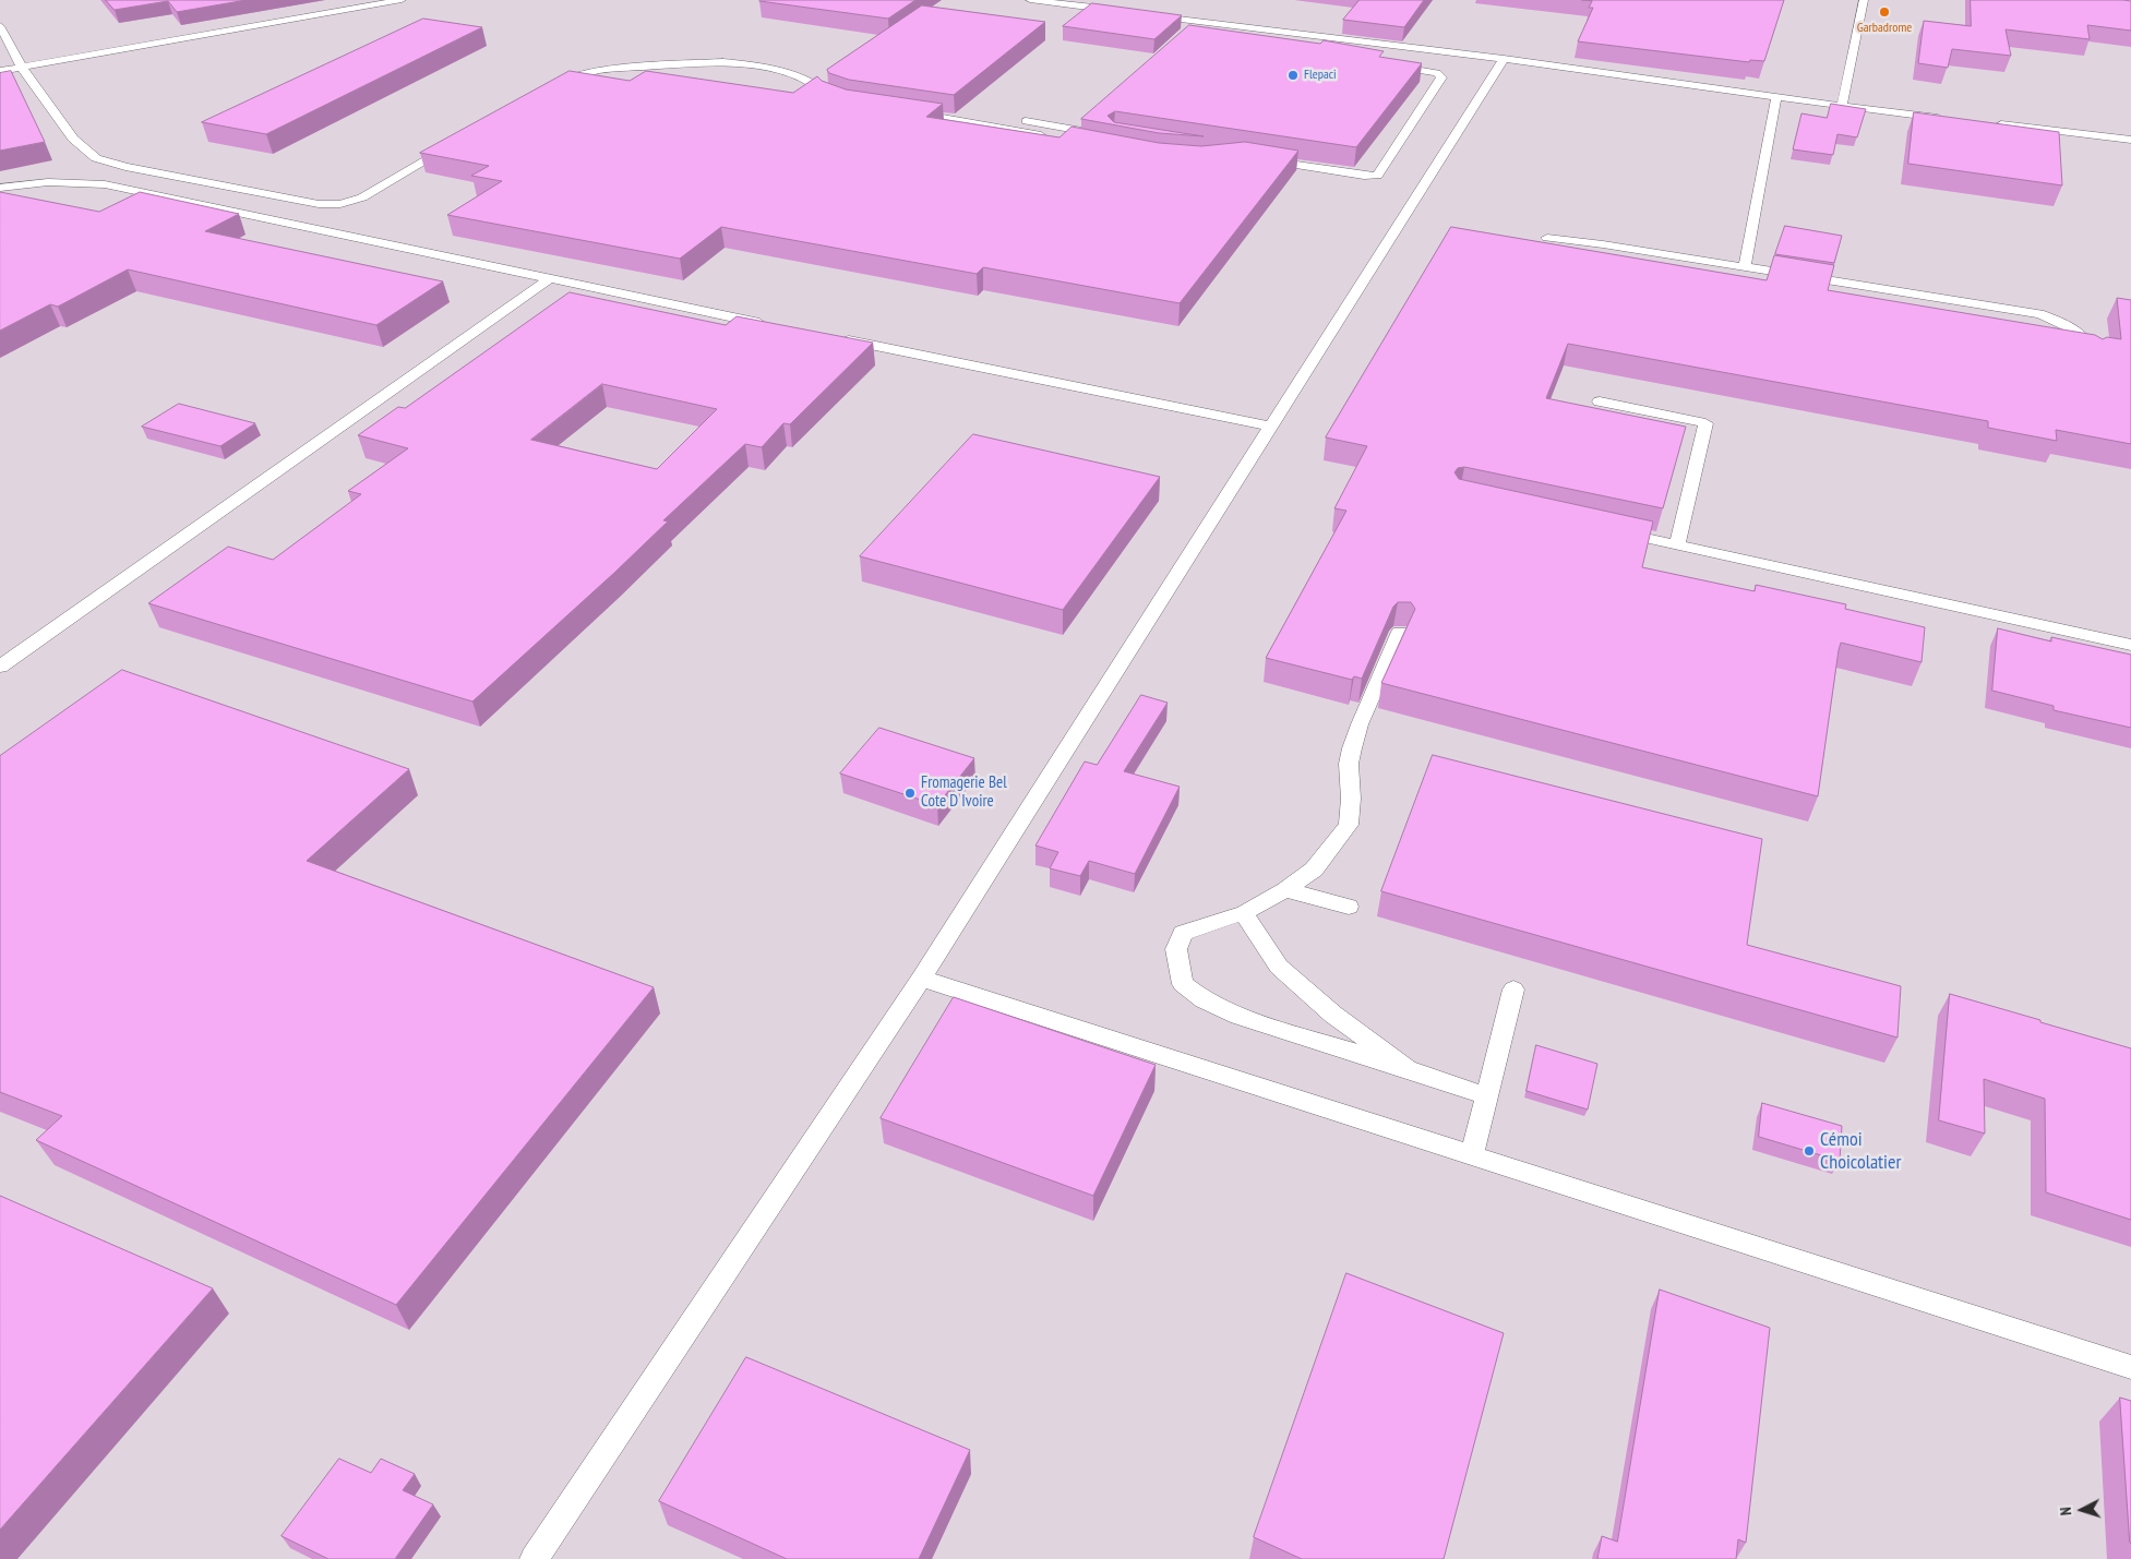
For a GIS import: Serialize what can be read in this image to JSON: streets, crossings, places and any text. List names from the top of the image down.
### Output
{
  "places": [
    "Garbadrome",
    "Flepaci",
    "Fromagerie Bel Cote D Ivoire",
    "Cémoi Choicolatier"
  ],
  "north": "left"
}
